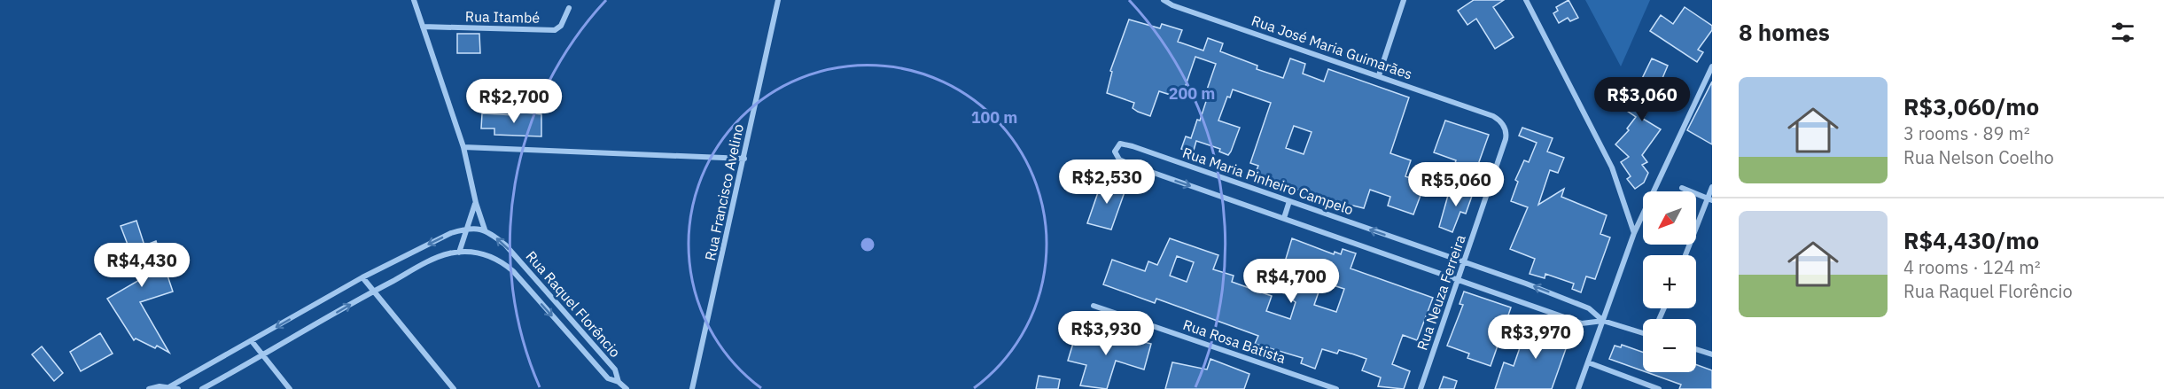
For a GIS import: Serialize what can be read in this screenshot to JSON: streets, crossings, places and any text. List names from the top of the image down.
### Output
{
  "streets": {
    "street": [
      "Rua Itambé",
      "Rua José Maria Guimarães",
      "Rua Maria Pinheiro Campelo",
      "Rua Francisco Avelino",
      "Rua Neuza Ferreira",
      "Rua Raquel Florêncio",
      "Rua Rosa Batista"
    ]
  },
  "crossings": [
    ["Rua José Maria Guimarães", "Rua Neuza Ferreira"],
    ["Rua Maria Pinheiro Campelo", "Rua Neuza Ferreira"]
  ],
  "north": "bottom left",
  "page": {
    "heading": "8 homes",
    "list": [
      {
        "name": "R$3,060/mo",
        "note": "3 rooms · 89 m² · Rua Nelson Coelho"
      },
      {
        "name": "R$4,430/mo",
        "note": "4 rooms · 124 m² · Rua Raquel Florêncio"
      }
    ],
    "price": [
      "R$3,060",
      "R$2,700",
      "R$2,530",
      "R$5,060",
      "R$4,430",
      "R$4,700",
      "R$3,930",
      "R$3,970"
    ],
    "map_buttons": ["+", "−"]
  },
  "rings": ["200 m", "100 m"]
}
